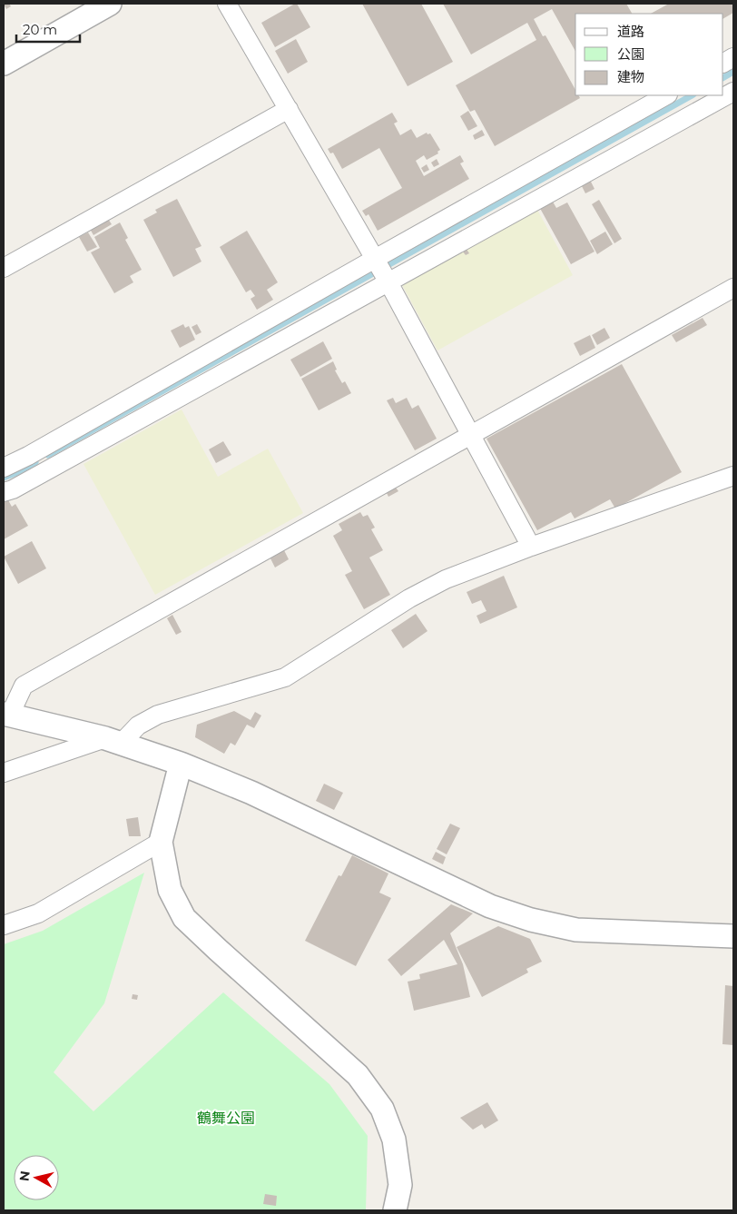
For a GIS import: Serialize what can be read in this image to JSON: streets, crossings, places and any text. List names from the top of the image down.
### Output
{
  "parks": ["鶴舞公園"],
  "legend": ["道路", "公園", "建物"],
  "scale_bar": "20 m",
  "north": "left"
}
